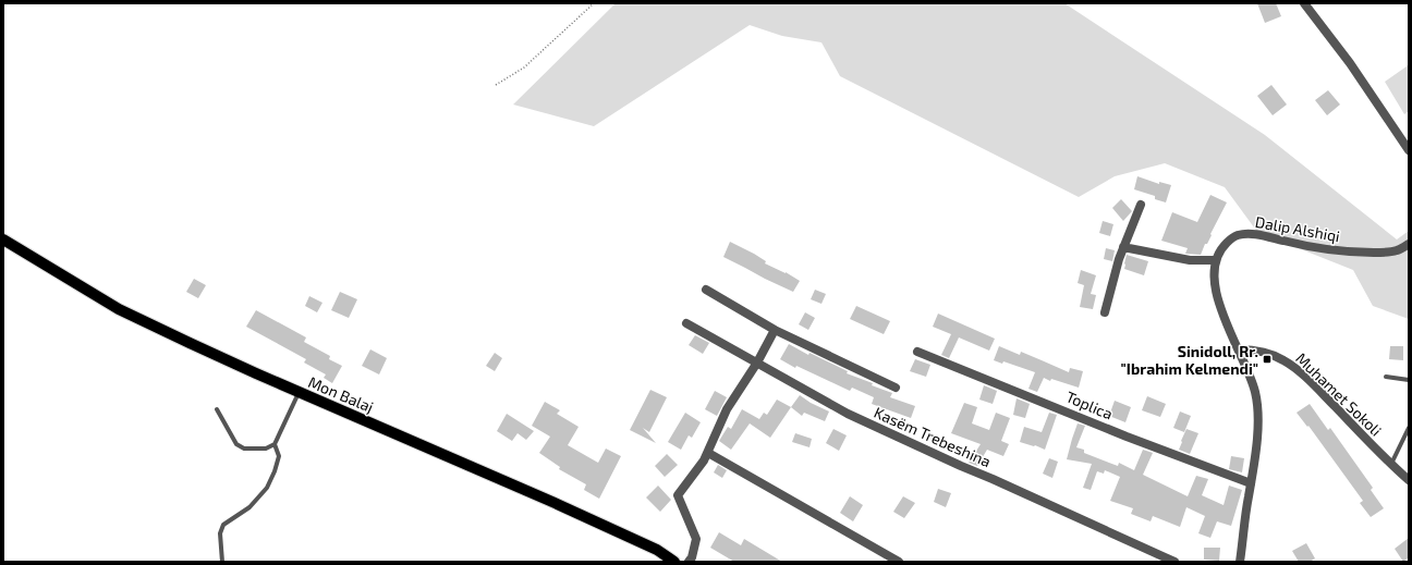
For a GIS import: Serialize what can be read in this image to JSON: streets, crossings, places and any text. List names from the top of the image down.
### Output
{
  "streets": {
    "main road": ["Mon Balaj"],
    "street": [
      "Dalip Alshiqi",
      "Muhamet Sokoli",
      "Toplica",
      "Kasëm Trebeshina"
    ]
  },
  "places": {
    "transit": ["Sinidoll, Rr. \"Ibrahim Kelmendi\""]
  }
}
